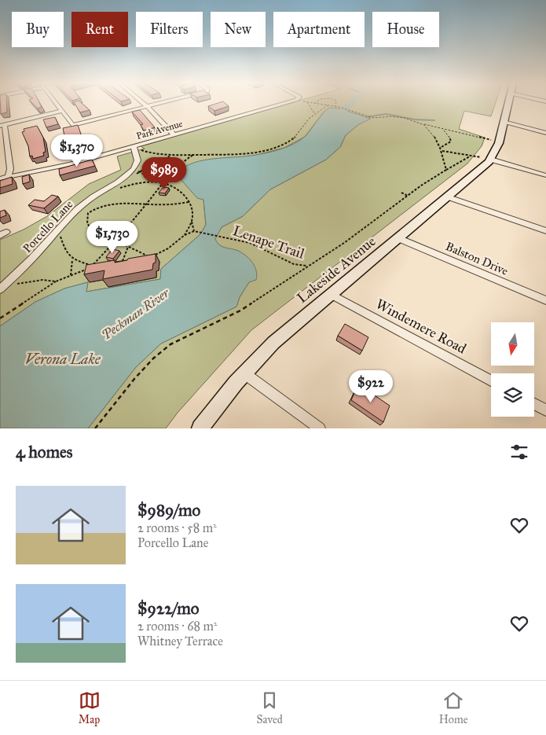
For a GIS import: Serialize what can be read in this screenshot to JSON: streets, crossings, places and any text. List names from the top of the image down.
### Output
{
  "streets": {
    "main road": ["Lakeside Avenue"],
    "street": [
      "Park Avenue",
      "Porcello Lane",
      "Balston Drive",
      "Windemere Road"
    ],
    "path": ["Lenape Trail"]
  },
  "crossings": [
    ["Balston Drive", "Lakeside Avenue"],
    ["Lakeside Avenue", "Windemere Road"]
  ],
  "water": ["Peckman River", "Verona Lake"],
  "north": "bottom",
  "page": {
    "chip": [
      "Buy",
      "Rent",
      "Filters",
      "New",
      "Apartment",
      "House"
    ],
    "price": [
      "$1,370",
      "$989",
      "$1,730",
      "$922"
    ],
    "heading": "4 homes",
    "list": [
      {
        "name": "$989/mo",
        "note": "2 rooms · 58 m² · Porcello Lane"
      },
      {
        "name": "$922/mo",
        "note": "2 rooms · 68 m² · Whitney Terrace"
      }
    ],
    "tabs": ["Map", "Saved", "Home"]
  }
}
